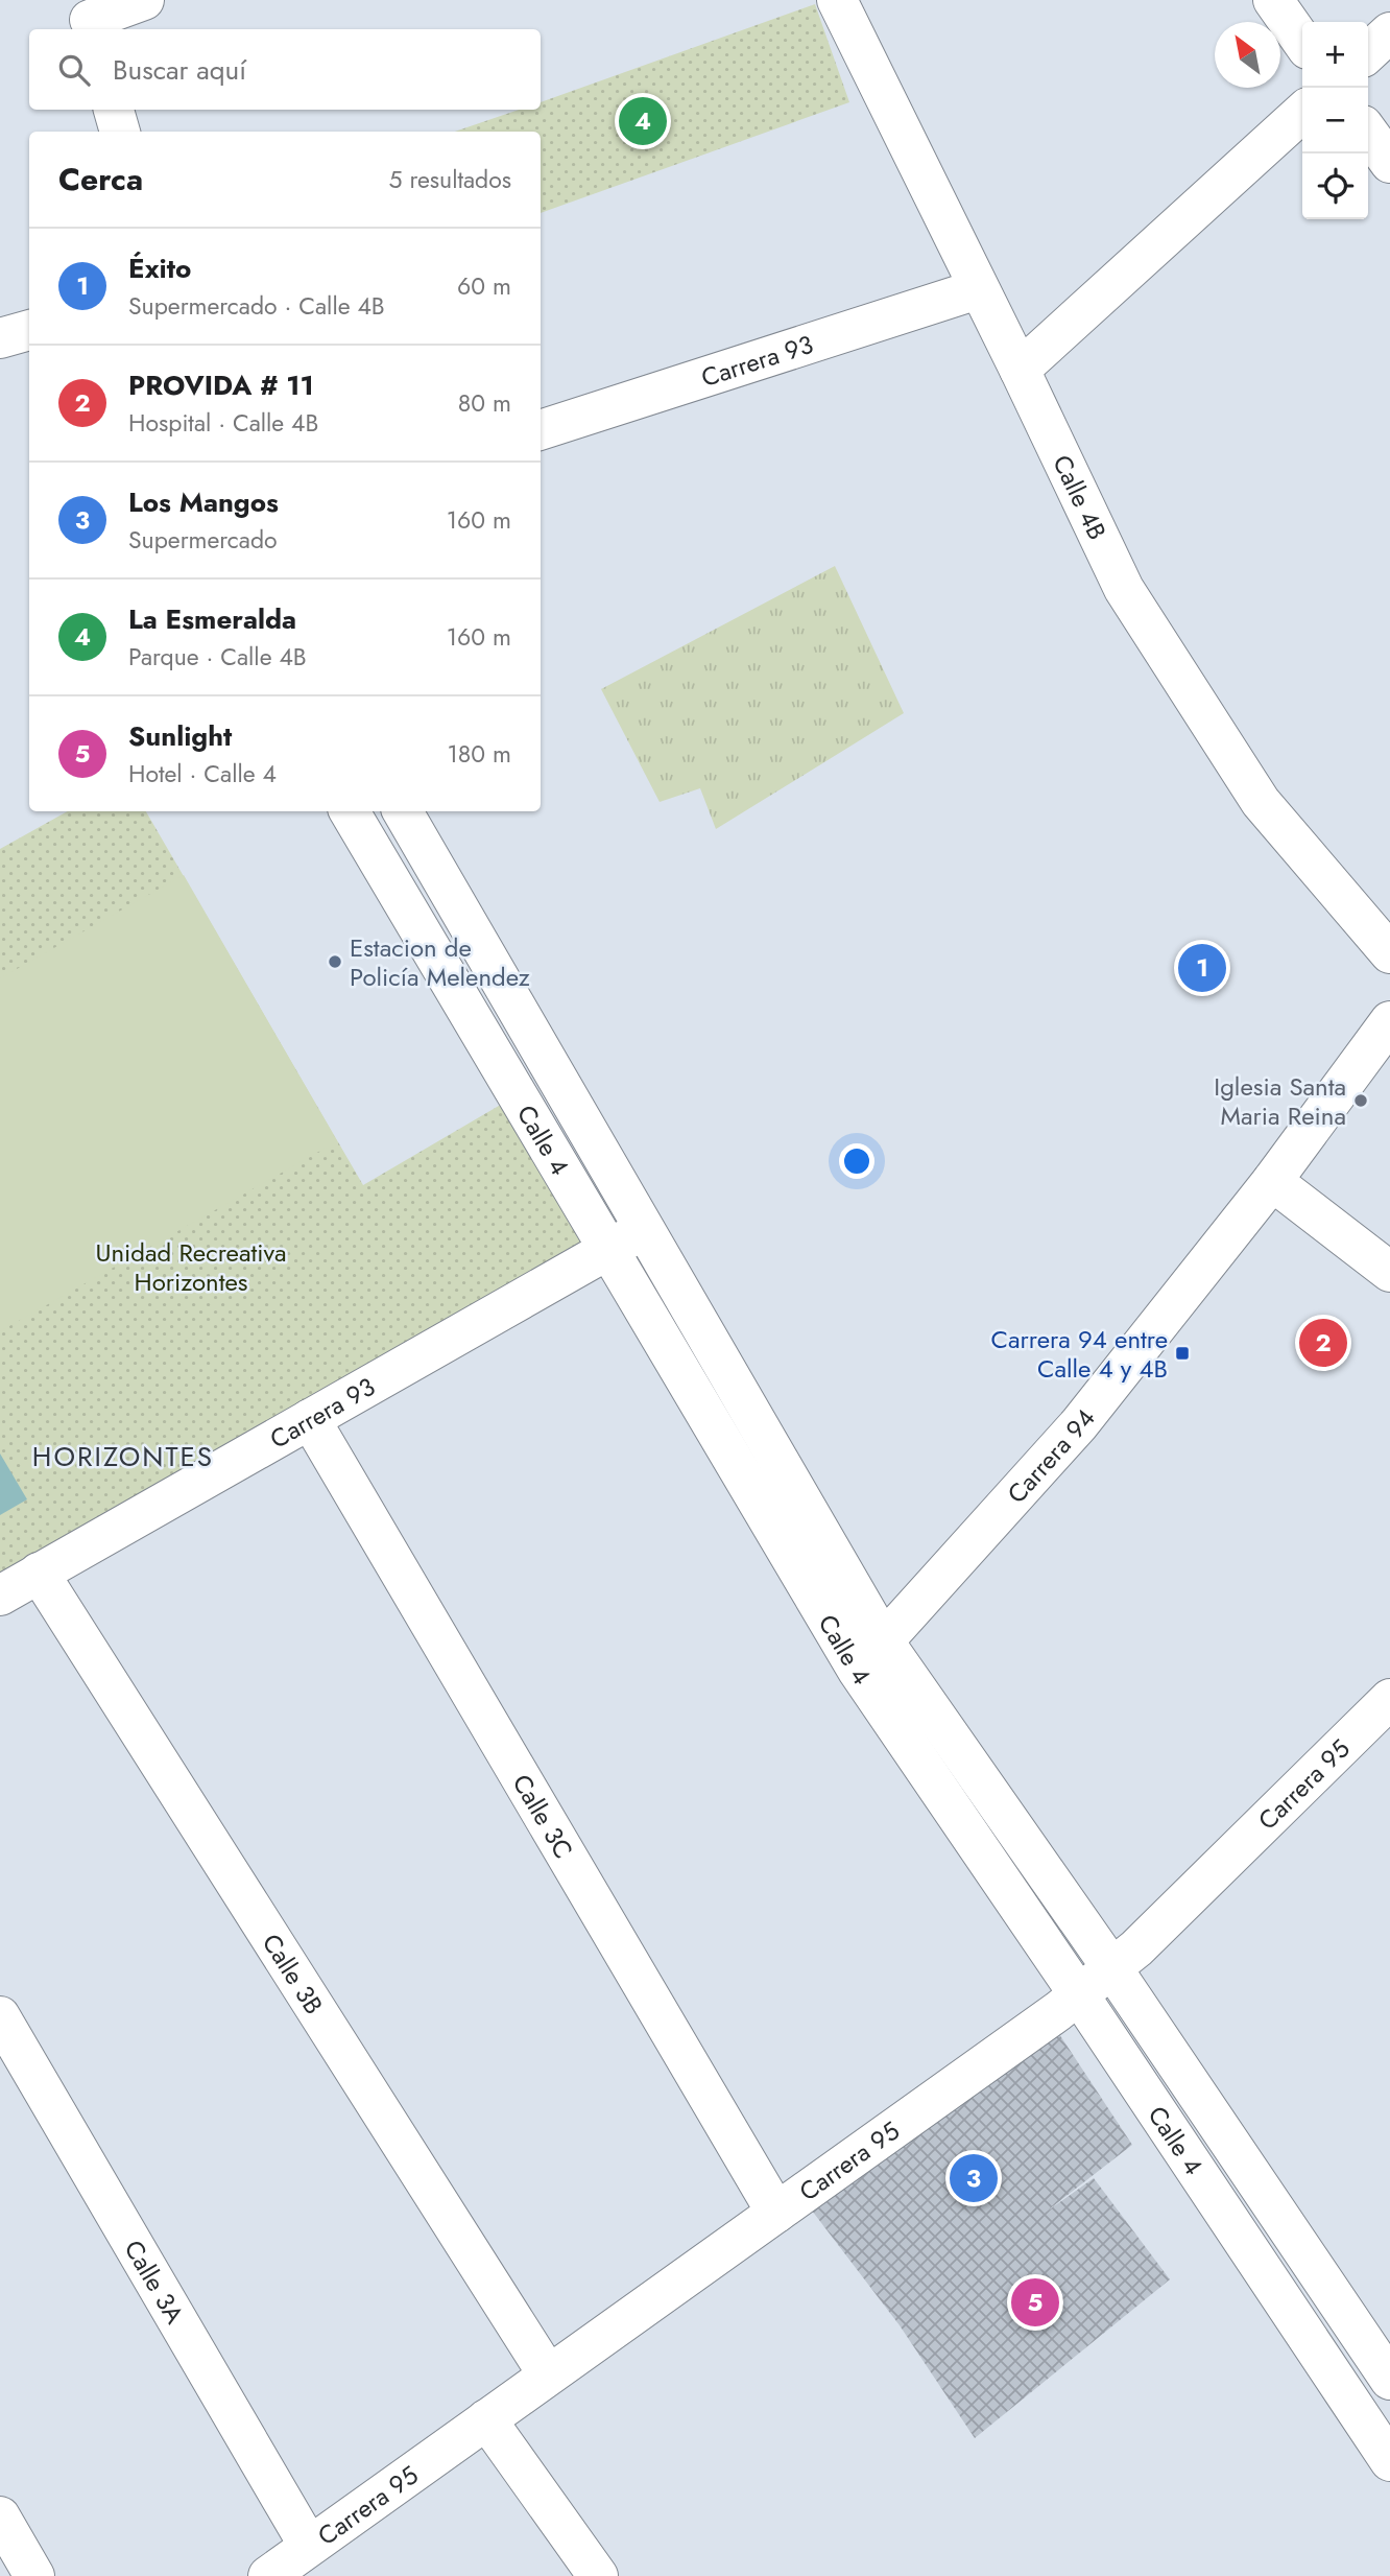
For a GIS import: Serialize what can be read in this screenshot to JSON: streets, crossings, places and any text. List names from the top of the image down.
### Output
{
  "streets": {
    "street": [
      "Carrera 93",
      "Calle 4B",
      "Calle 4",
      "Carrera 94",
      "Carrera 95",
      "Calle 3C",
      "Calle 3B",
      "Calle 3A"
    ]
  },
  "crossings": [
    ["Carrera 93", "Calle 4B"],
    ["Carrera 93", "Calle 4"],
    ["Carrera 93", "Calle 3C"],
    ["Carrera 93", "Calle 3B"],
    ["Calle 4", "Carrera 94"],
    ["Calle 4", "Carrera 95"],
    ["Carrera 95", "Calle 3C"],
    ["Carrera 95", "Calle 3B"],
    ["Carrera 95", "Calle 3A"]
  ],
  "districts": ["HORIZONTES"],
  "parks": ["Unidad Recreativa Horizontes"],
  "places": {
    "other": ["Estacion de Policía Melendez", "Iglesia Santa Maria Reina"],
    "transit": ["Carrera 94 entre Calle 4 y 4B"]
  },
  "north": "top left",
  "page": {
    "map_buttons": ["+", "−"],
    "search": "Buscar aquí",
    "pins": [
      "4",
      "1",
      "2",
      "3",
      "5"
    ],
    "heading": ["Cerca", "5 resultados"],
    "list": [
      {
        "mark": "1",
        "name": "Éxito",
        "note": "Supermercado · Calle 4B",
        "value": "60 m"
      },
      {
        "mark": "2",
        "name": "PROVIDA # 11",
        "note": "Hospital · Calle 4B",
        "value": "80 m"
      },
      {
        "mark": "3",
        "name": "Los Mangos",
        "note": "Supermercado",
        "value": "160 m"
      },
      {
        "mark": "4",
        "name": "La Esmeralda",
        "note": "Parque · Calle 4B",
        "value": "160 m"
      },
      {
        "mark": "5",
        "name": "Sunlight",
        "note": "Hotel · Calle 4",
        "value": "180 m"
      }
    ]
  }
}
